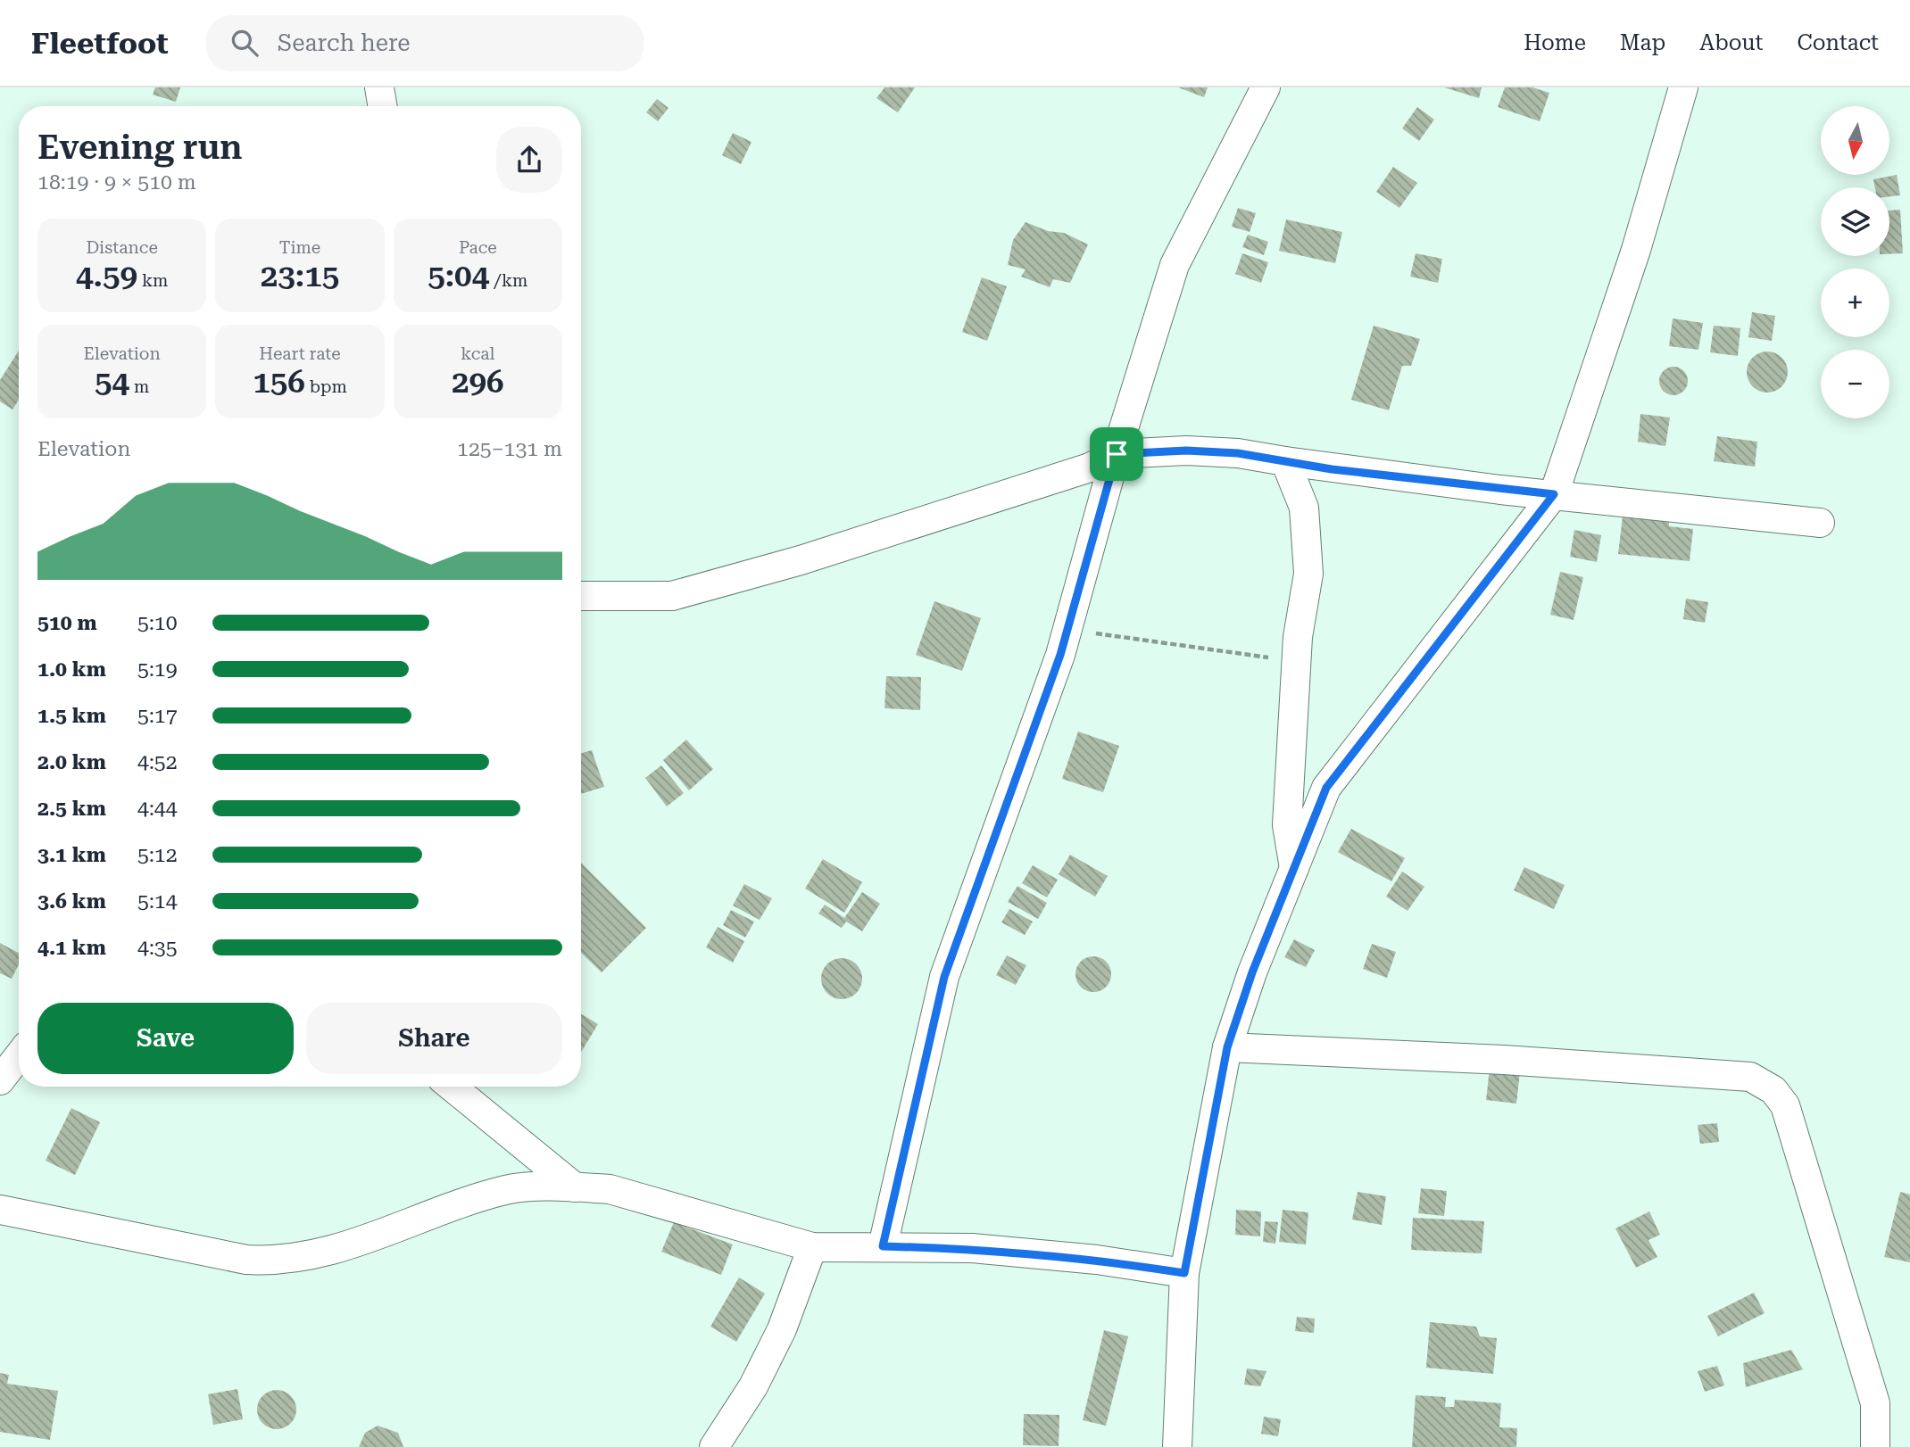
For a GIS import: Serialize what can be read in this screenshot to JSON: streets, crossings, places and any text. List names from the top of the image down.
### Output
{
  "north": "bottom",
  "page": {
    "header": "Fleetfoot",
    "search": "Search here",
    "nav": [
      "Home",
      "Map",
      "About",
      "Contact"
    ],
    "map_buttons": ["+", "−"],
    "heading": ["Evening run", "18:19 · 9 × 510 m"],
    "stats": [
      ["Distance", "4.59 km"],
      ["Time", "23:15"],
      ["Pace", "5:04 /km"],
      ["Elevation", "54 m"],
      ["Heart rate", "156 bpm"],
      ["kcal", "296"]
    ],
    "chart": ["Elevation", "125–131 m"],
    "list": [
      {
        "name": "510 m",
        "note": "5:10"
      },
      {
        "name": "1.0 km",
        "note": "5:19"
      },
      {
        "name": "1.5 km",
        "note": "5:17"
      },
      {
        "name": "2.0 km",
        "note": "4:52"
      },
      {
        "name": "2.5 km",
        "note": "4:44"
      },
      {
        "name": "3.1 km",
        "note": "5:12"
      },
      {
        "name": "3.6 km",
        "note": "5:14"
      },
      {
        "name": "4.1 km",
        "note": "4:35"
      }
    ],
    "buttons": ["Save", "Share"]
  }
}
